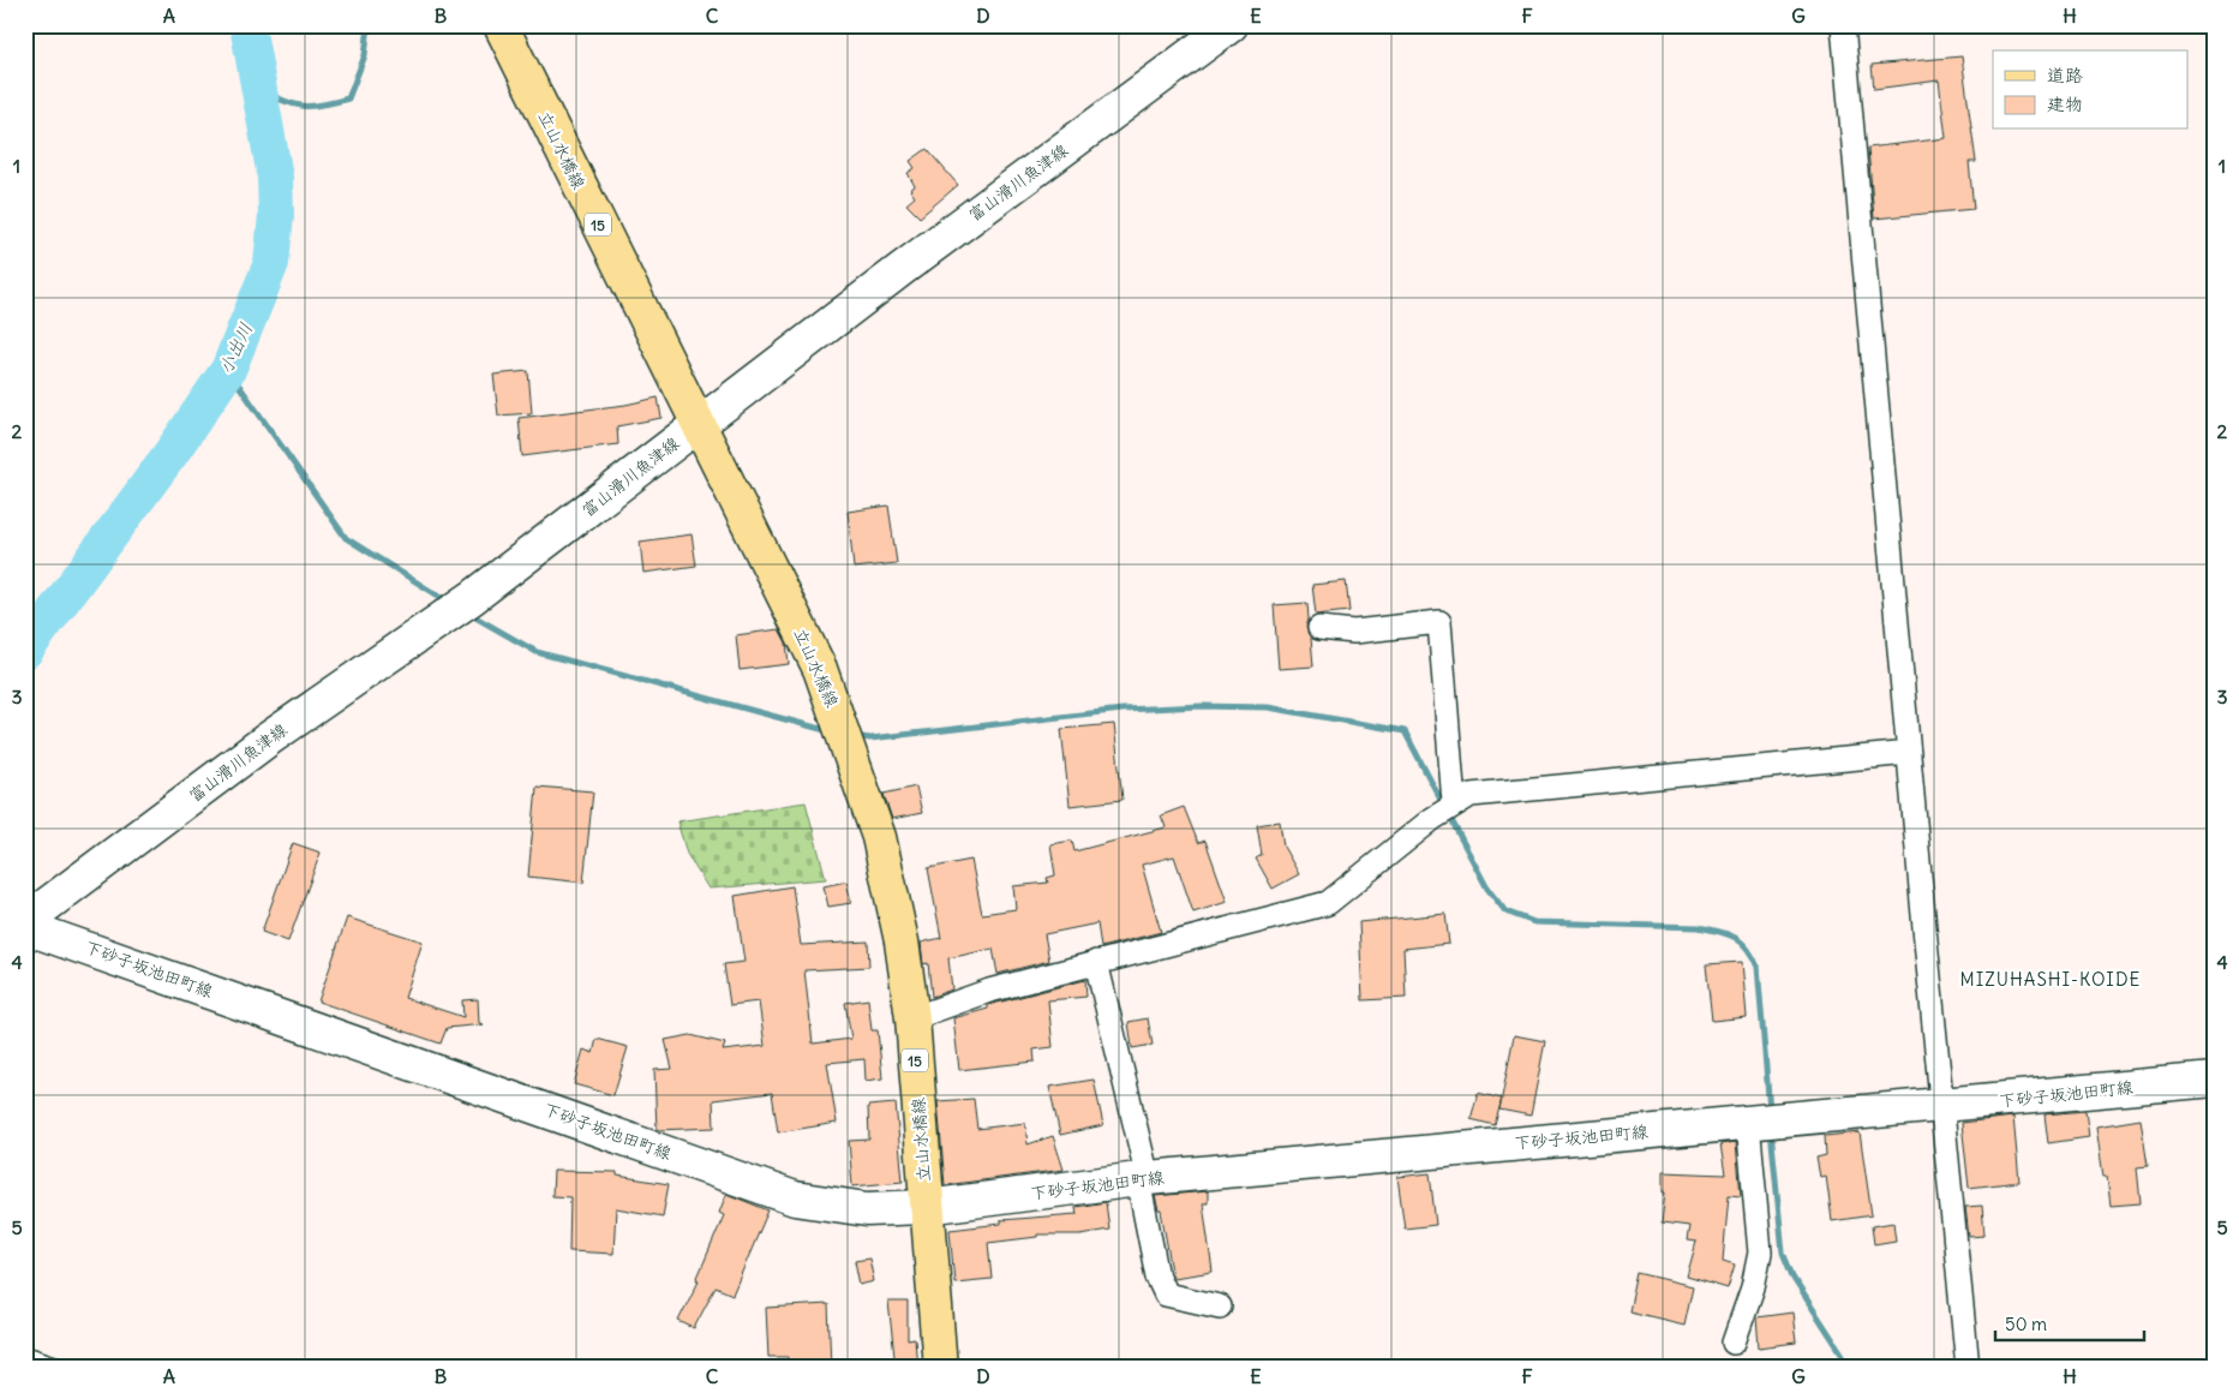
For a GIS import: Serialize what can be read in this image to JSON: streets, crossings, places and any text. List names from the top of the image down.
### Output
{
  "streets": {
    "main road": [
      "立山水橋線",
      "富山滑川魚津線",
      "15",
      "下砂子坂池田町線"
    ]
  },
  "crossings": [
    ["立山水橋線", "富山滑川魚津線"],
    ["立山水橋線", "下砂子坂池田町線"]
  ],
  "districts": ["MIZUHASHI-KOIDE"],
  "water": ["小出川"],
  "legend": ["道路", "建物"],
  "scale_bar": "50 m",
  "grid": {
    "columns": [
      "A",
      "B",
      "C",
      "D",
      "E",
      "F",
      "G",
      "H"
    ],
    "rows": [
      "1",
      "2",
      "3",
      "4",
      "5"
    ]
  }
}
